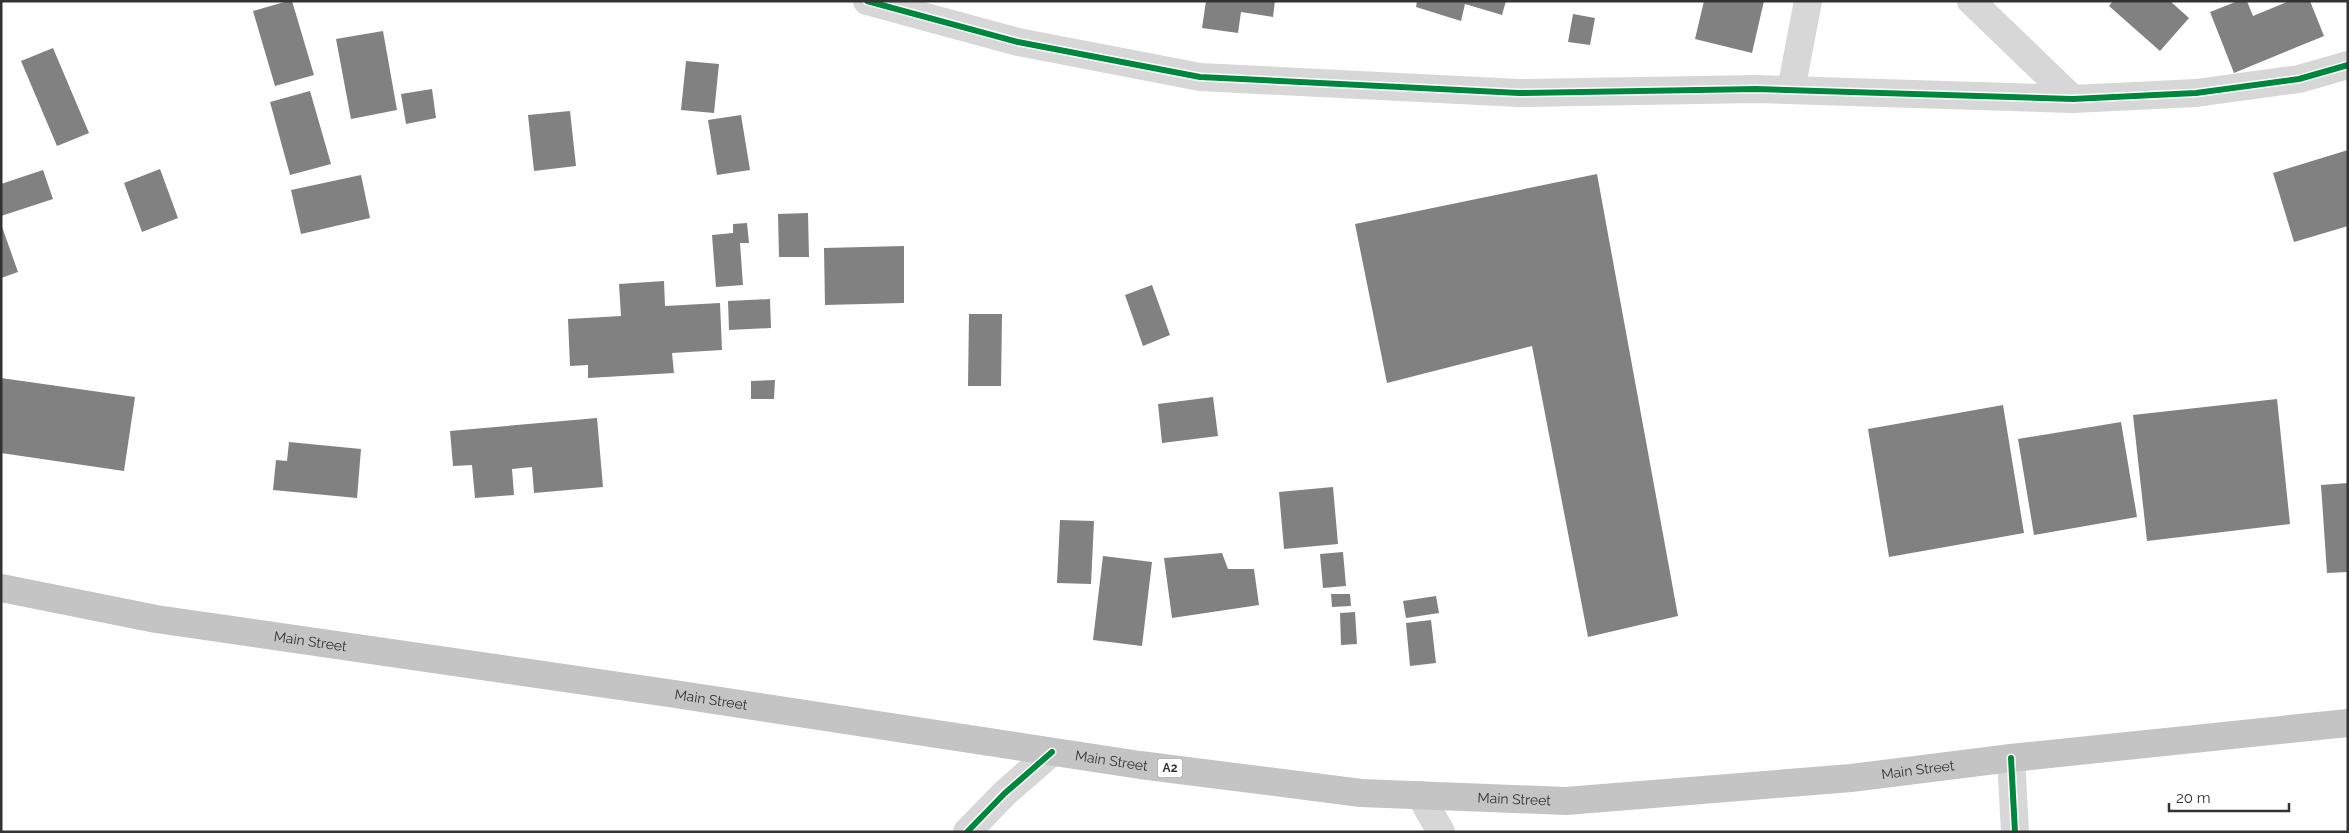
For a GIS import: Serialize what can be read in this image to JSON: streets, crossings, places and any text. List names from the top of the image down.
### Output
{
  "streets": {
    "highway": ["Main Street", "A2"]
  },
  "scale_bar": "20 m"
}
